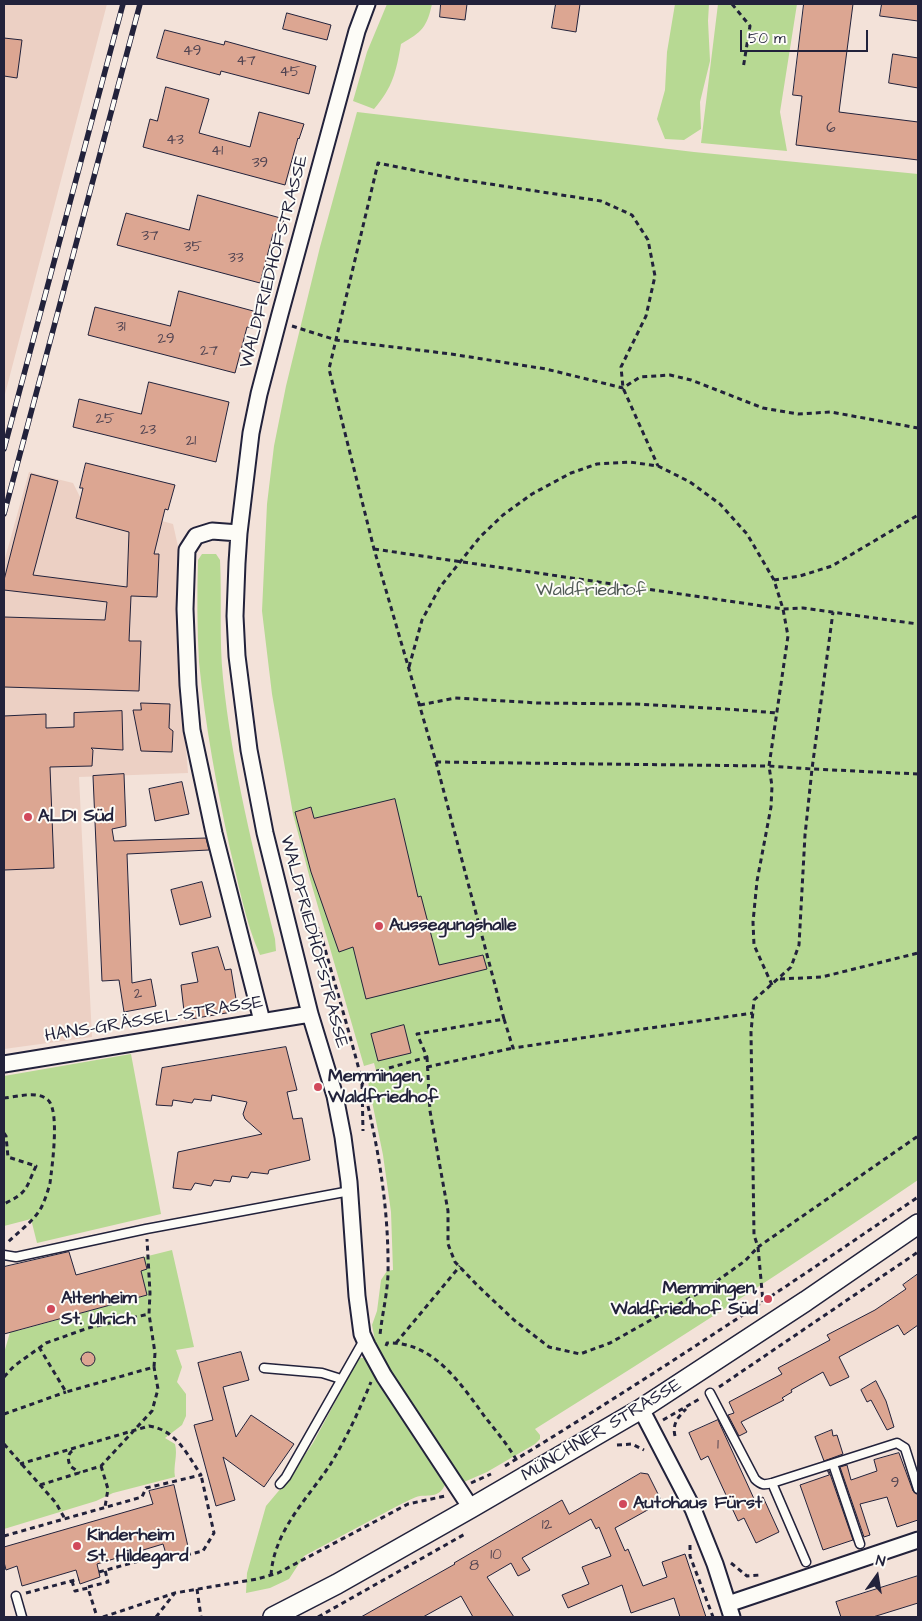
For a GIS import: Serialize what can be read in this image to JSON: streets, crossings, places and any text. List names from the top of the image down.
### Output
{
  "streets": {
    "street": ["WALDFRIEDHOFSTRASSE", "HANS-GRÄSSEL-STRASSE", "MÜNCHNER STRASSE"]
  },
  "crossings": [
    ["WALDFRIEDHOFSTRASSE", "HANS-GRÄSSEL-STRASSE"],
    ["WALDFRIEDHOFSTRASSE", "MÜNCHNER STRASSE"]
  ],
  "parks": ["Waldfriedhof"],
  "places": [
    "ALDI Süd",
    "Aussegungshalle",
    "Memmingen, Waldfriedhof",
    "Memmingen, Waldfriedhof Süd",
    "Altenheim St. Ulrich",
    "Autohaus Fürst",
    "Kinderheim St. Hildegard"
  ],
  "house_numbers": [
    "49",
    "47",
    "45",
    "6",
    "43",
    "41",
    "39",
    "37",
    "35",
    "33",
    "31",
    "29",
    "27",
    "25",
    "23",
    "21",
    "2",
    "1",
    "9",
    "12",
    "10",
    "8"
  ],
  "scale_bar": "50 m",
  "north": "top"
}
